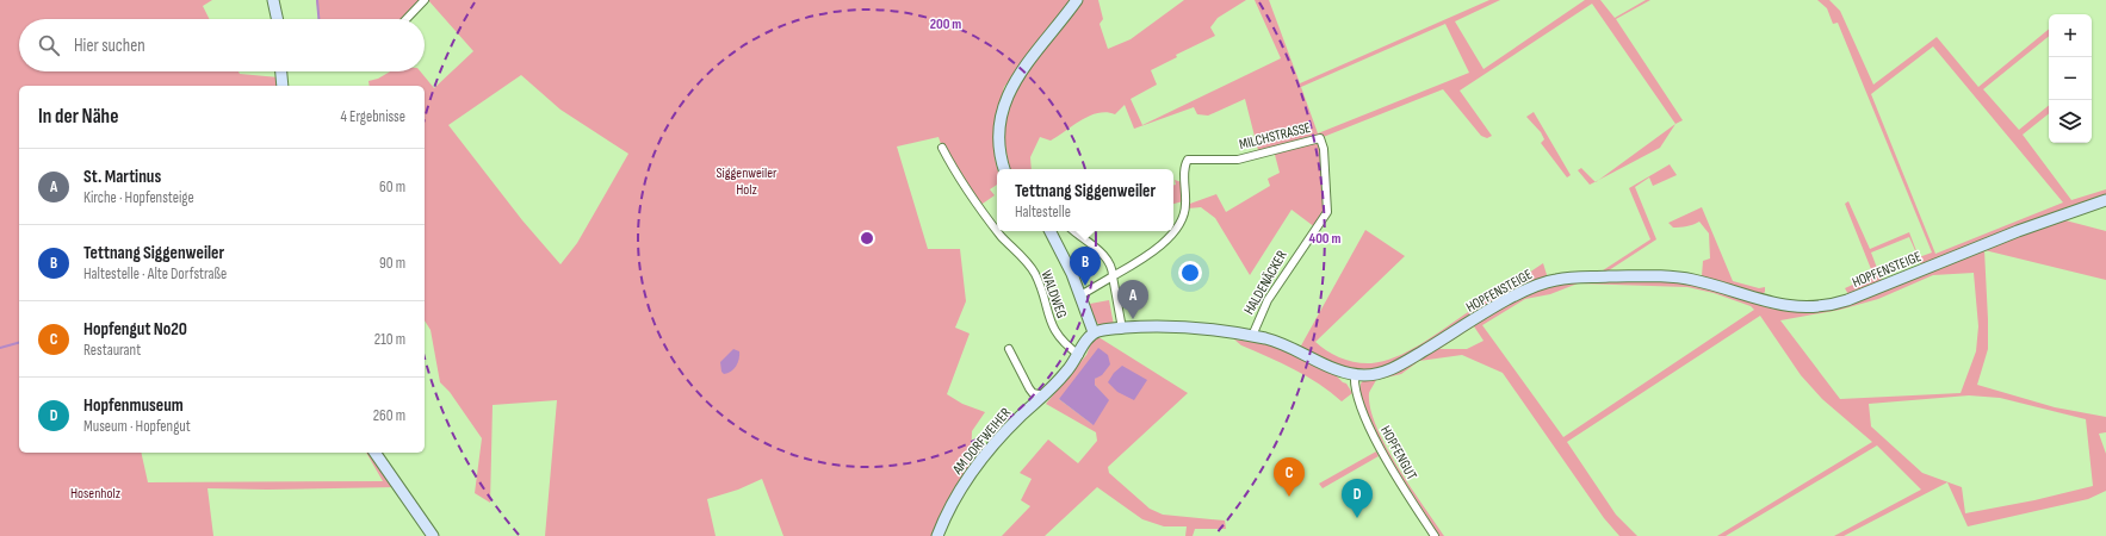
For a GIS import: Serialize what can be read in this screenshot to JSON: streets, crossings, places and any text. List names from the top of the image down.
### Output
{
  "streets": {
    "street": [
      "MILCHSTRASSE",
      "HOPFENSTEIGE",
      "HALDENÄCKER",
      "WALDWEG",
      "AM DORFWEIHER",
      "HOPFENGUT"
    ]
  },
  "crossings": [
    ["MILCHSTRASSE", "HALDENÄCKER"],
    ["HOPFENSTEIGE", "HALDENÄCKER"],
    ["HOPFENSTEIGE", "AM DORFWEIHER"],
    ["HOPFENSTEIGE", "HOPFENGUT"],
    ["WALDWEG", "AM DORFWEIHER"]
  ],
  "parks": ["Siggenweiler Holz", "Hosenholz"],
  "page": {
    "map_buttons": ["+", "−"],
    "search": "Hier suchen",
    "heading": ["In der Nähe", "4 Ergebnisse"],
    "list": [
      {
        "mark": "A",
        "name": "St. Martinus",
        "note": "Kirche · Hopfensteige",
        "value": "60 m"
      },
      {
        "mark": "B",
        "name": "Tettnang Siggenweiler",
        "note": "Haltestelle · Alte Dorfstraße",
        "value": "90 m"
      },
      {
        "mark": "C",
        "name": "Hopfengut No20",
        "note": "Restaurant",
        "value": "210 m"
      },
      {
        "mark": "D",
        "name": "Hopfenmuseum",
        "note": "Museum · Hopfengut",
        "value": "260 m"
      }
    ],
    "popup": ["Tettnang Siggenweiler", "Haltestelle"],
    "pins": [
      "B",
      "A",
      "C",
      "D"
    ]
  },
  "rings": ["200 m", "400 m"]
}
